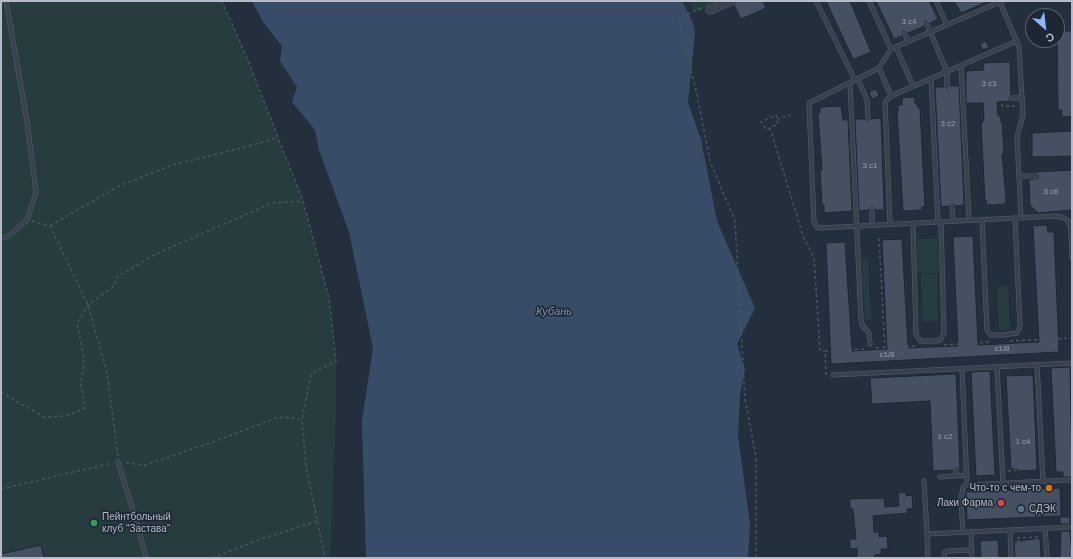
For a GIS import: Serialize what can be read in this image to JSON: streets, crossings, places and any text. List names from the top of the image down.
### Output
{
  "water": ["Кубань"],
  "places": [
    "Что-то с чем-то",
    "Лаки Фарма",
    "СДЭК",
    "Пейнтбольный клуб \"Застава\""
  ],
  "house_numbers": [
    "3 c4",
    "3 c3",
    "3 с2",
    "3 с1",
    "3 с6",
    "с1/8",
    "с1/8",
    "1 с2",
    "1 с4"
  ],
  "north": "bottom right"
}
